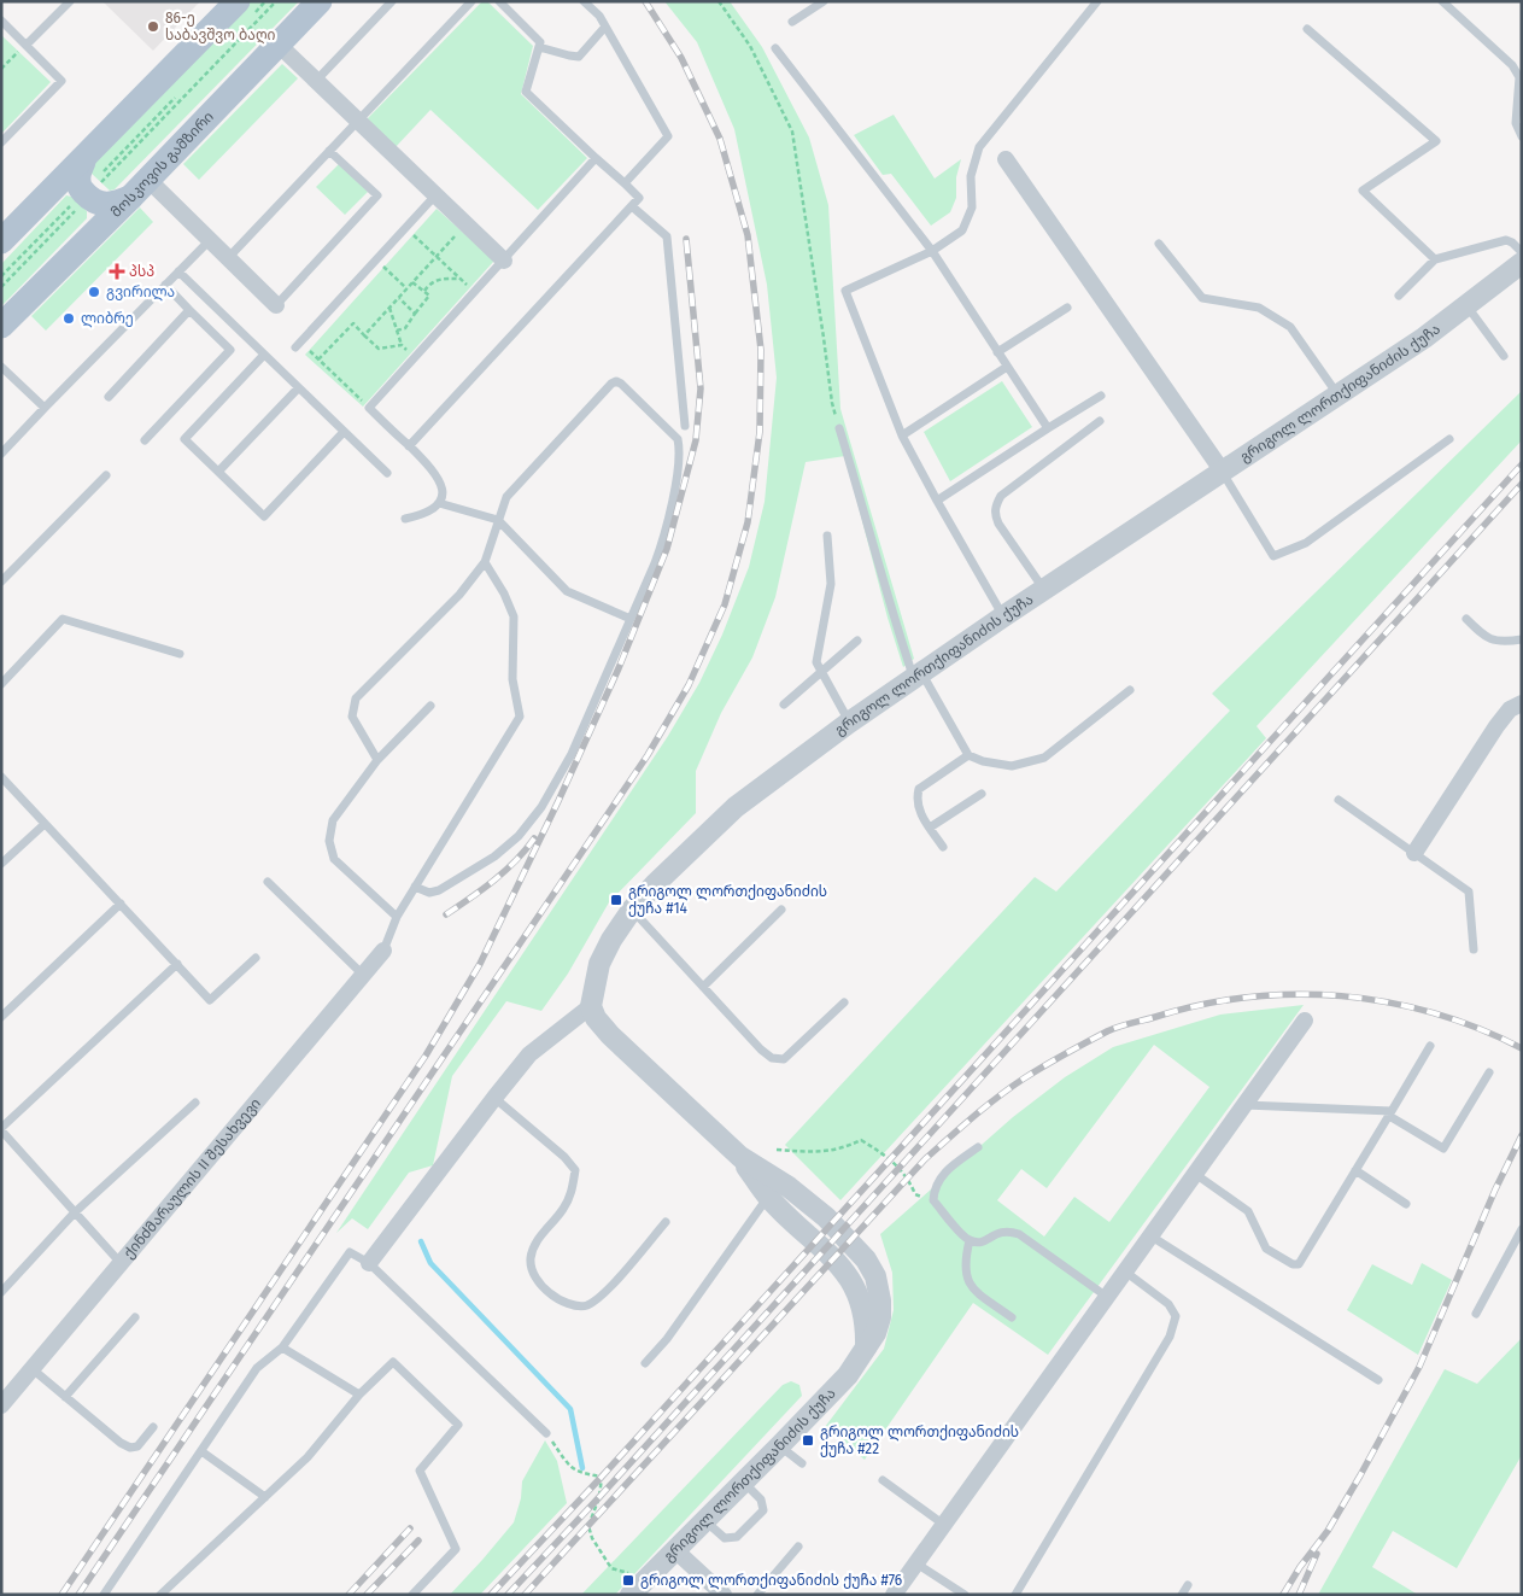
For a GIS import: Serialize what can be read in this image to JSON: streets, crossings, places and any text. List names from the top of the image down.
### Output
{
  "streets": {
    "main road": ["მოსკოვის გამზირი"],
    "street": ["გრიგოლ ლორთქიფანიძის ქუჩა", "ქინძმარაულის II შესახვევი"]
  },
  "places": {
    "other": ["86-ე საბავშვო ბაღი", "გვირილა", "ლიბრე"],
    "health": ["პსპ"],
    "transit": ["გრიგოლ ლორთქიფანიძის ქუჩა #14", "გრიგოლ ლორთქიფანიძის ქუჩა #22", "გრიგოლ ლორთქიფანიძის ქუჩა #76"]
  }
}
